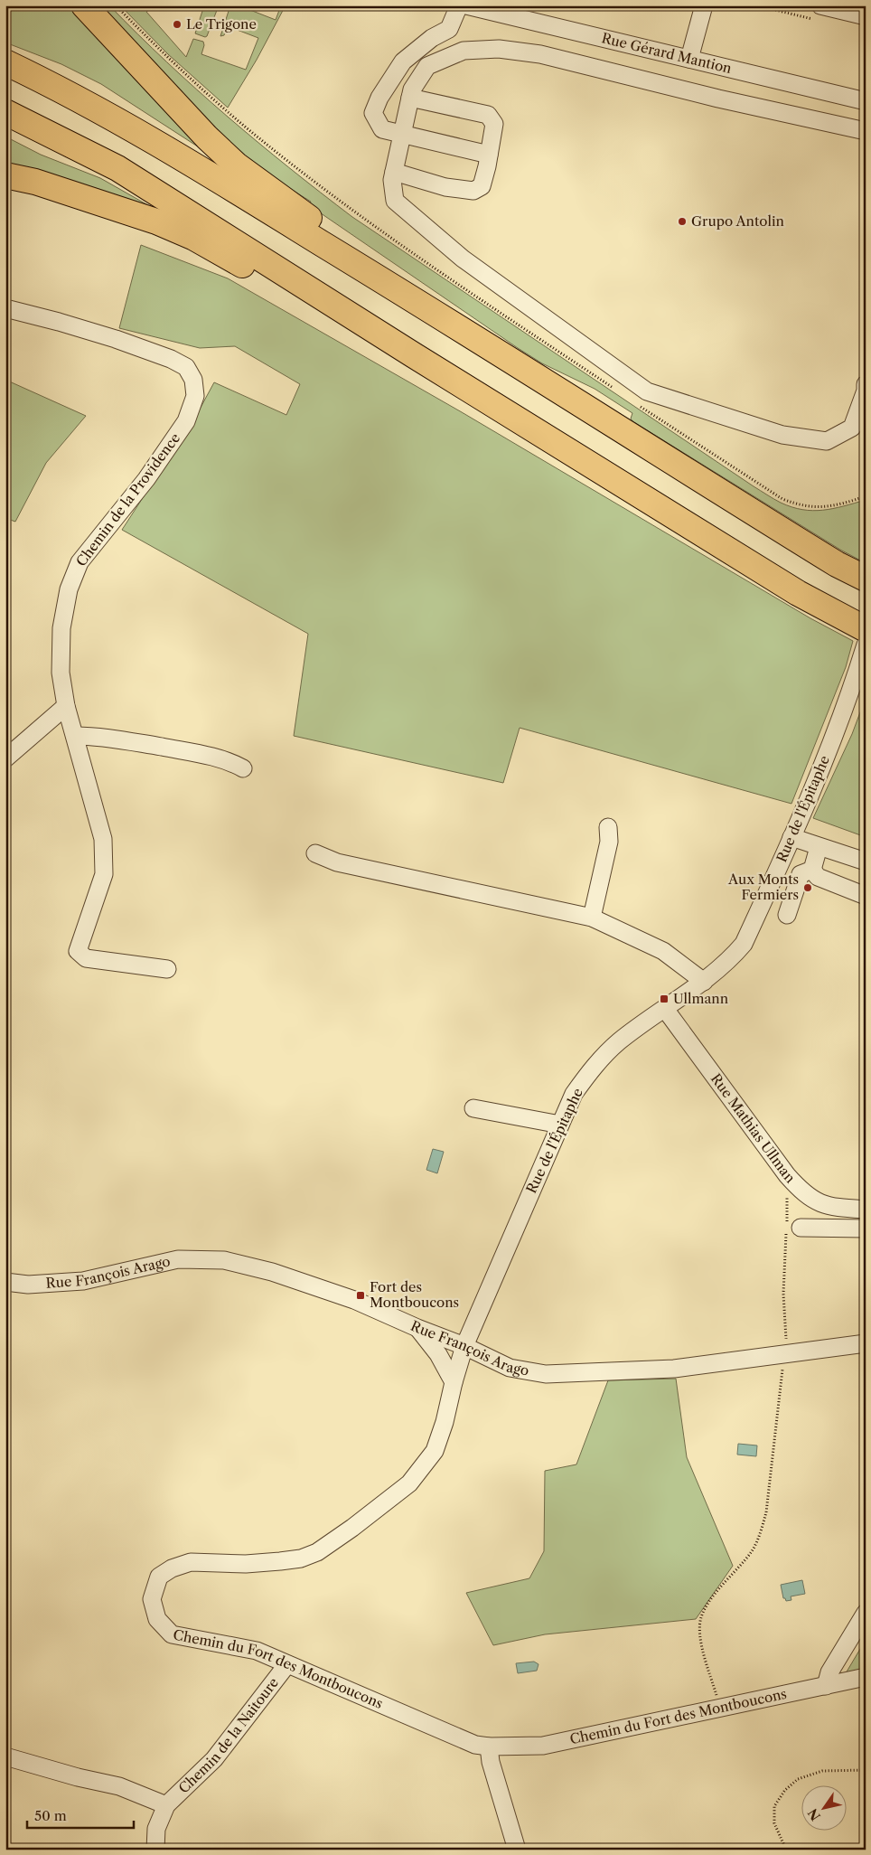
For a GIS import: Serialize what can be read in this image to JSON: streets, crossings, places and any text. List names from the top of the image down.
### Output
{
  "streets": {
    "street": [
      "Rue Gérard Mantion",
      "Chemin de la Providence",
      "Rue de l'Épitaphe",
      "Rue Mathias Ullman",
      "Rue François Arago",
      "Chemin du Fort des Montboucons",
      "Chemin de la Naitoure"
    ]
  },
  "crossings": [
    ["Rue de l'Épitaphe", "Rue Mathias Ullman"],
    ["Rue de l'Épitaphe", "Rue François Arago"],
    ["Rue de l'Épitaphe", "Chemin du Fort des Montboucons"],
    ["Rue François Arago", "Chemin du Fort des Montboucons"],
    ["Chemin du Fort des Montboucons", "Chemin de la Naitoure"]
  ],
  "places": {
    "other": ["Le Trigone", "Grupo Antolin", "Aux Monts Fermiers"],
    "transit": ["Ullmann", "Fort des Montboucons"]
  },
  "scale_bar": "50 m",
  "north": "bottom left"
}
